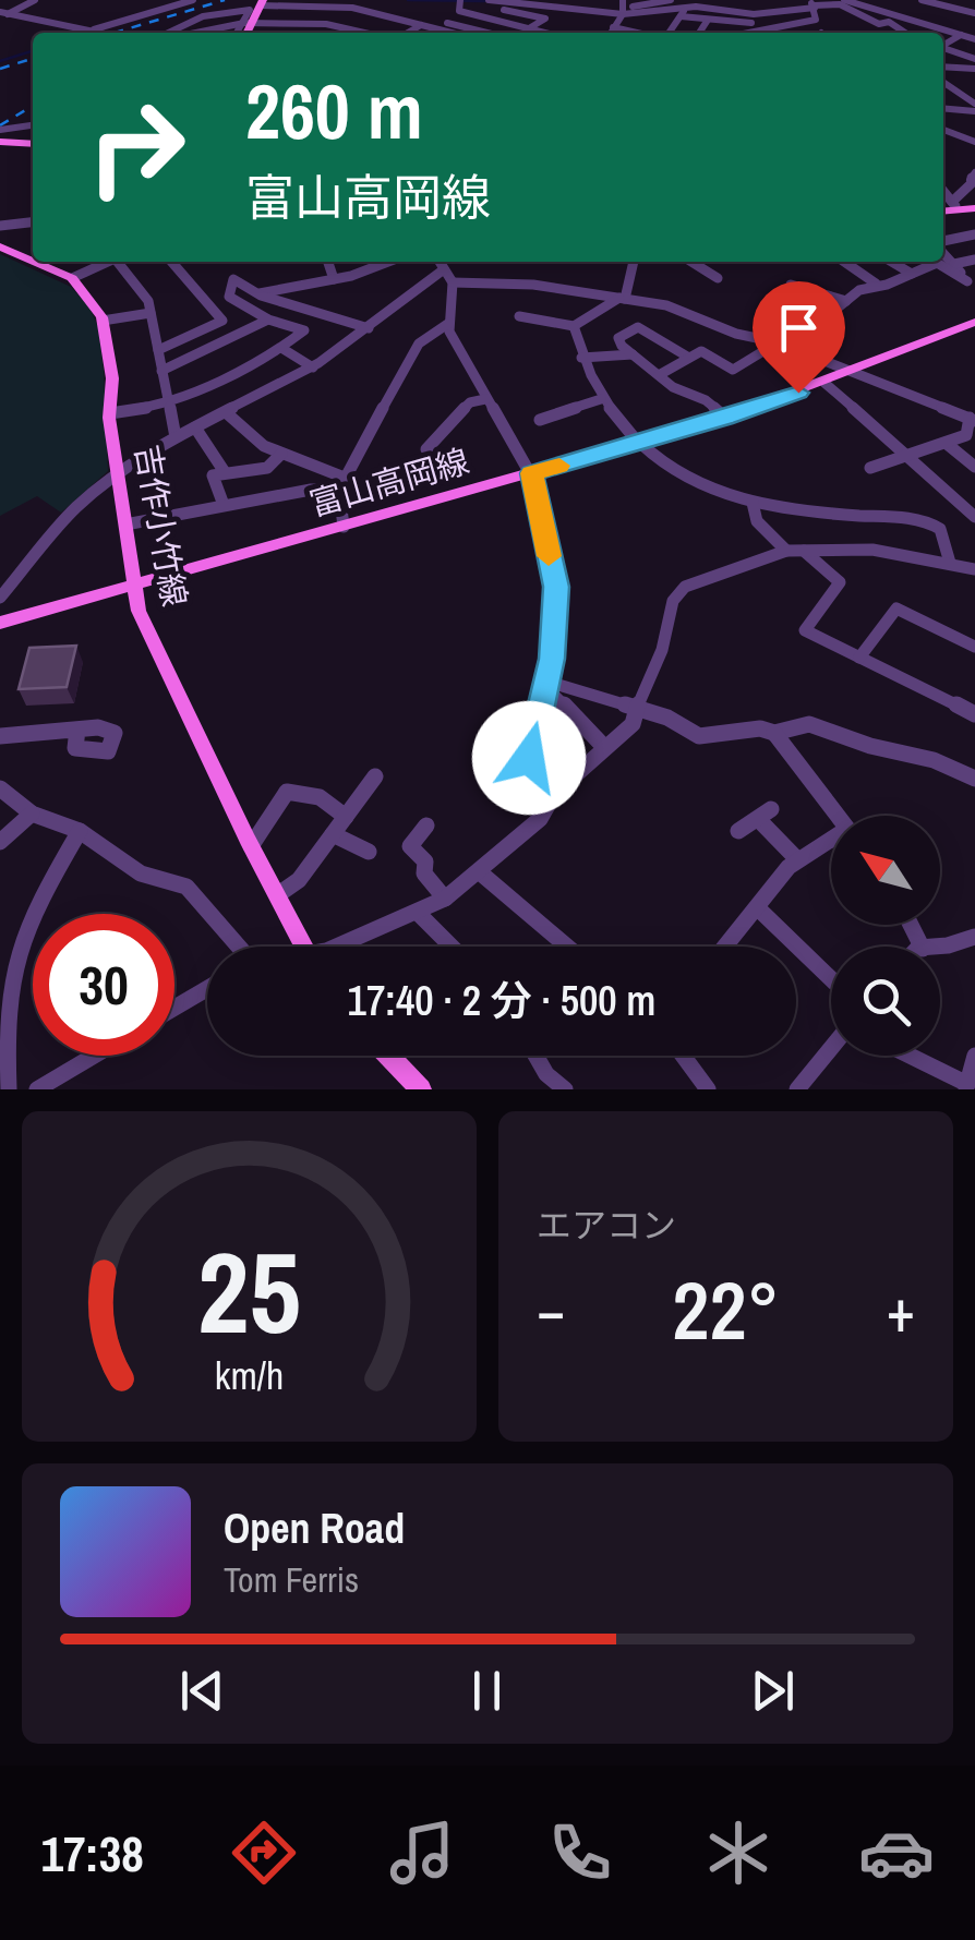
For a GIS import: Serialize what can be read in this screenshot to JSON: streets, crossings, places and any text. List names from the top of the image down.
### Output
{
  "streets": {
    "main road": ["富山高岡線", "吉作小竹線"]
  },
  "crossings": [
    ["富山高岡線", "吉作小竹線"]
  ],
  "north": "top left",
  "page": {
    "turn": ["260 m", "富山高岡線"],
    "limit": "30",
    "trip": "17:40 · 2 分 · 500 m",
    "tile": "エアコン",
    "heat": ["−", "22°", "+"],
    "song": ["Open Road", "Tom Ferris"],
    "tabs": "17:38",
    "gauge": ["25", "km/h"]
  }
}
